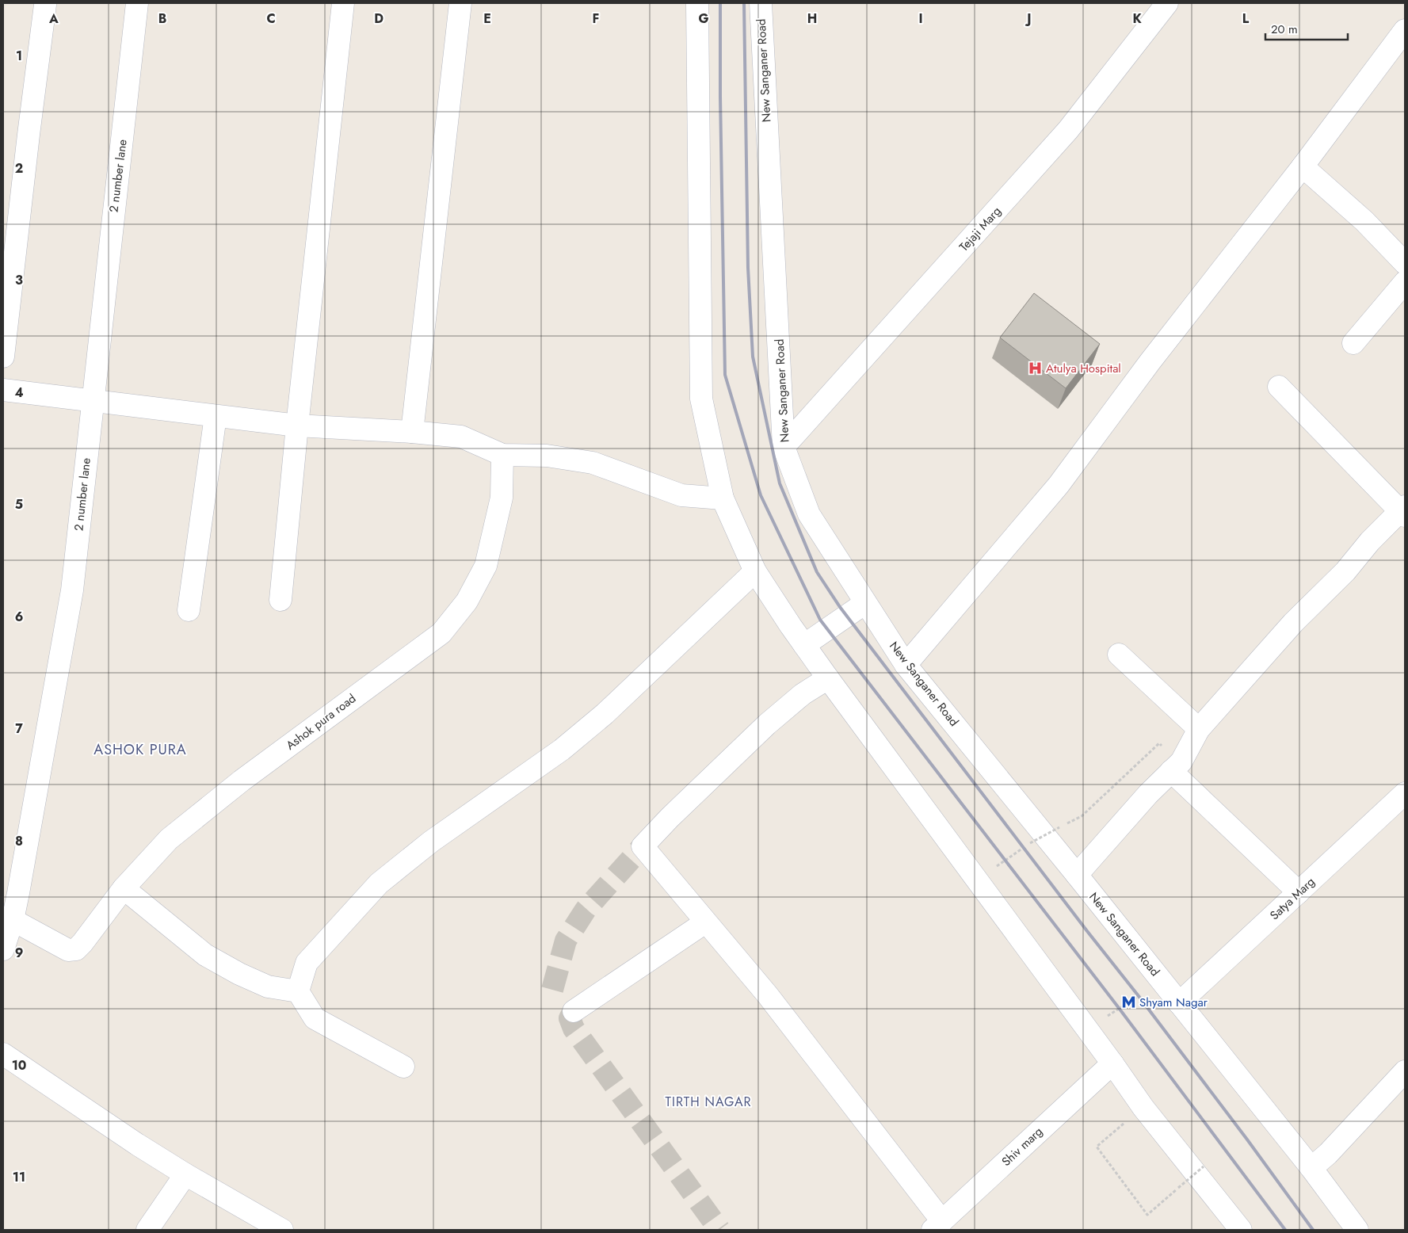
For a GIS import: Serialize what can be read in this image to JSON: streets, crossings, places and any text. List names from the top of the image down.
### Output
{
  "streets": {
    "street": [
      "New Sanganer Road",
      "2 number lane",
      "Tejaji Marg",
      "Ashok pura road",
      "Satya Marg",
      "Shiv marg"
    ]
  },
  "crossings": [
    ["New Sanganer Road", "Tejaji Marg"],
    ["New Sanganer Road", "Satya Marg"],
    ["2 number lane", "Ashok pura road"]
  ],
  "districts": ["ASHOK PURA", "TIRTH NAGAR"],
  "places": {
    "hospital": ["Atulya Hospital"],
    "metro station": ["Shyam Nagar"]
  },
  "scale_bar": "20 m",
  "grid": {
    "columns": [
      "A",
      "B",
      "C",
      "D",
      "E",
      "F",
      "G",
      "H",
      "I",
      "J",
      "K",
      "L"
    ],
    "rows": [
      "1",
      "2",
      "3",
      "4",
      "5",
      "6",
      "7",
      "8",
      "9",
      "10",
      "11"
    ]
  }
}
